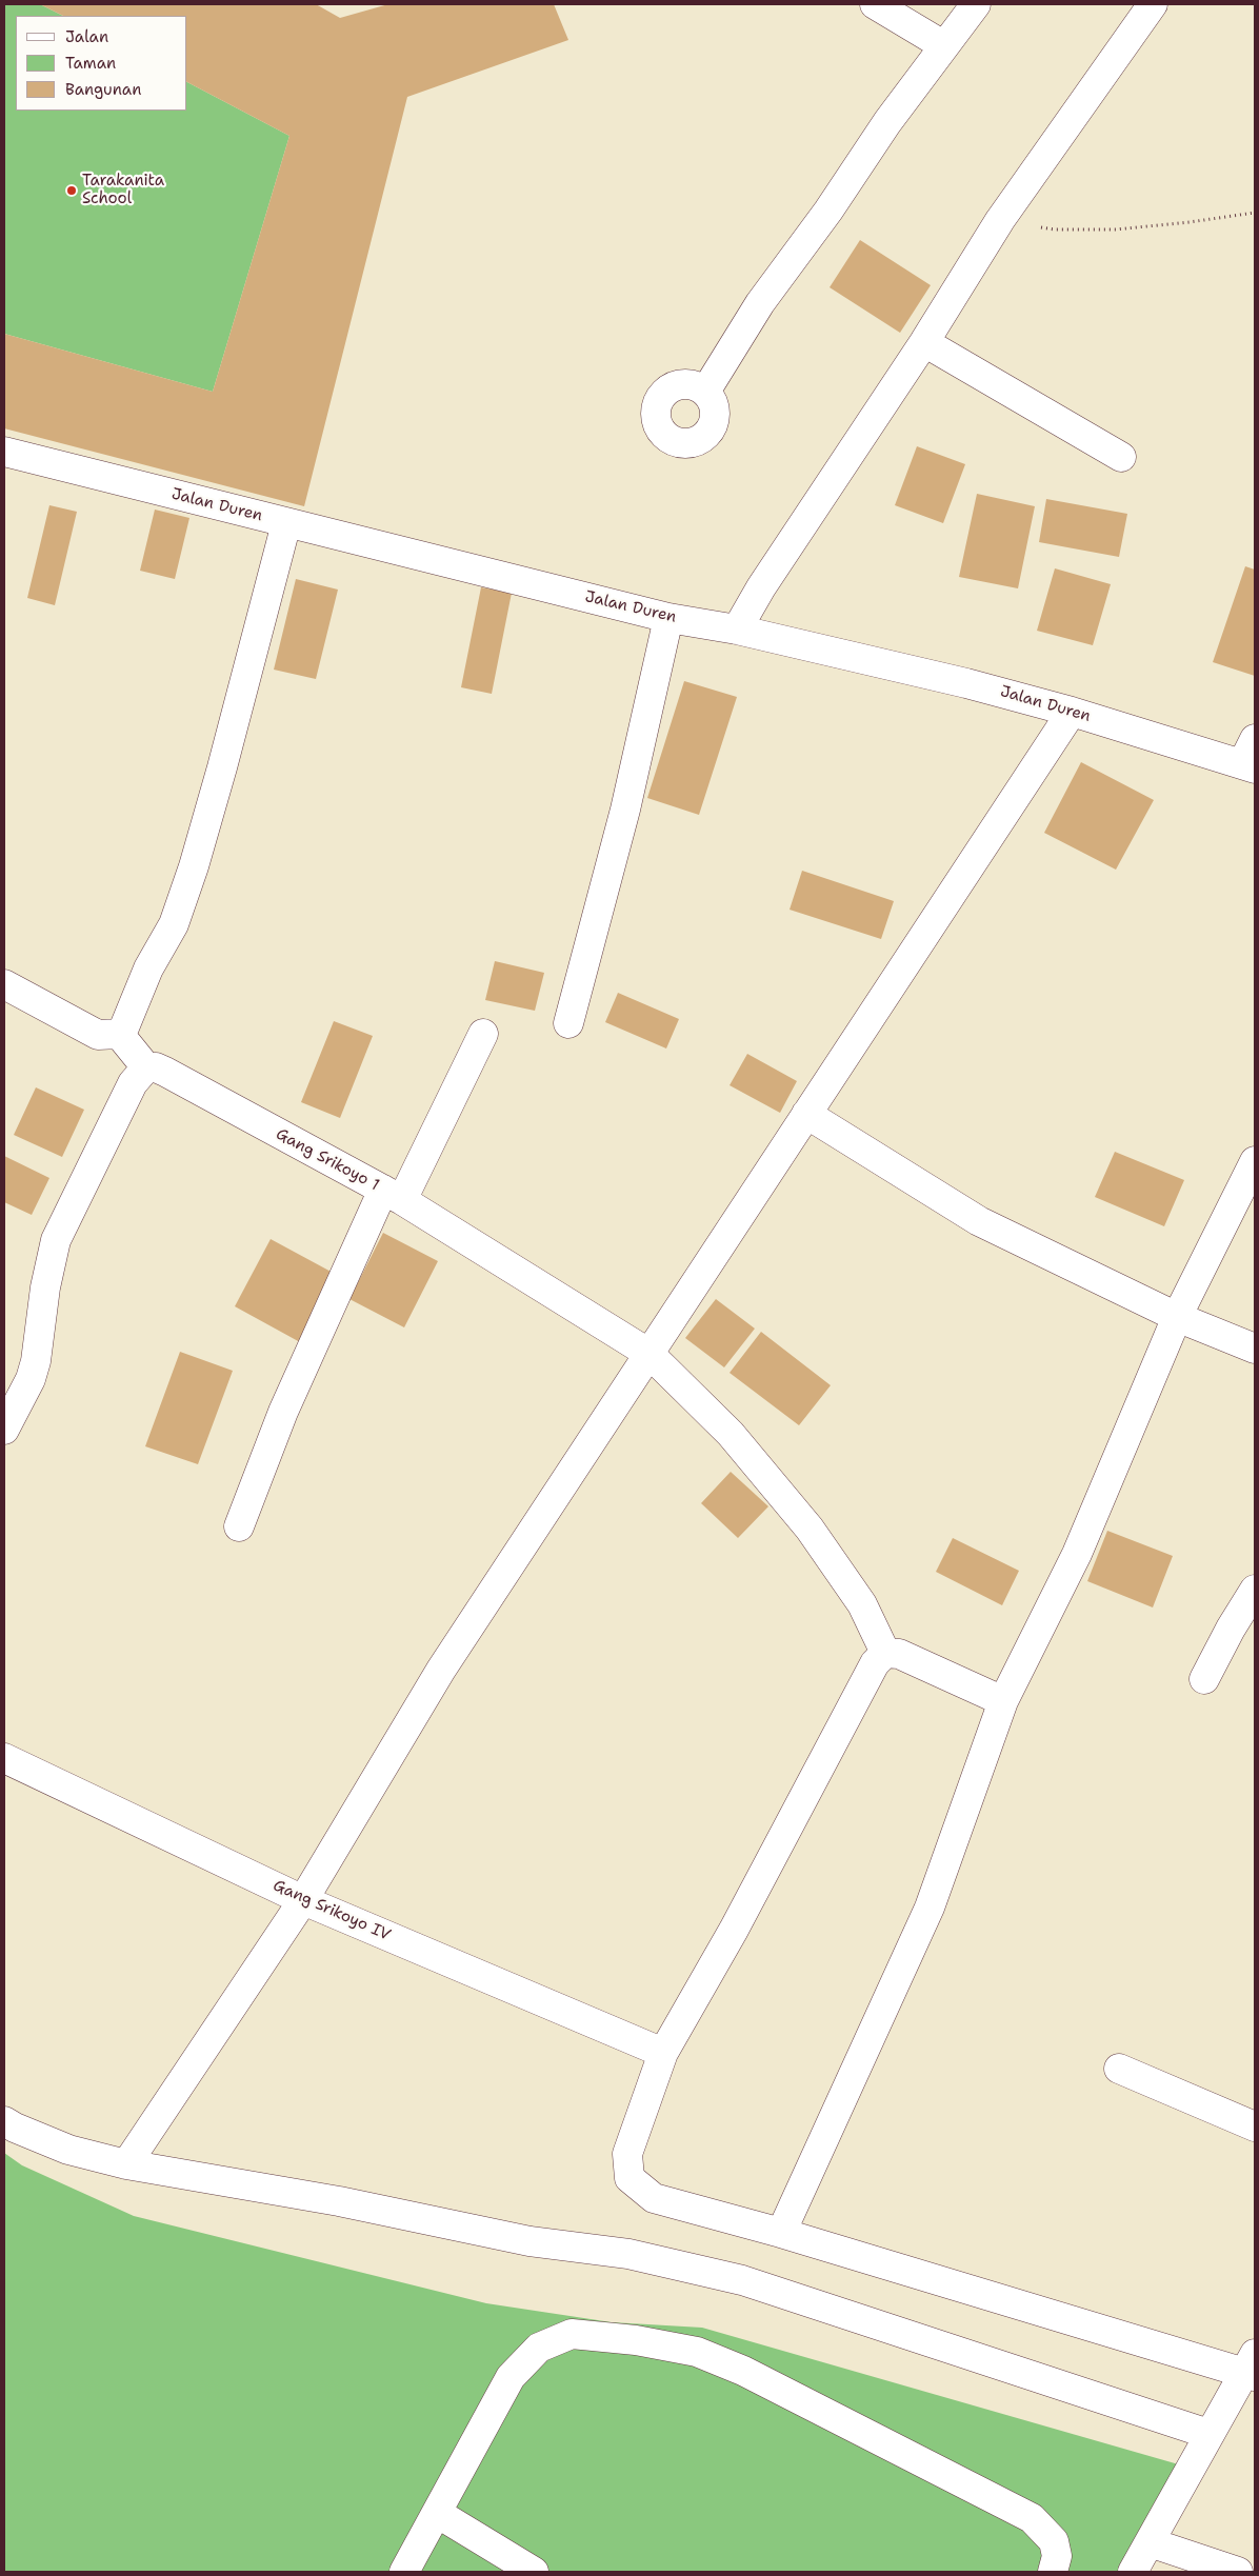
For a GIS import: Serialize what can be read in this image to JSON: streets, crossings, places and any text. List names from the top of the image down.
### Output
{
  "streets": {
    "street": ["Jalan Duren", "Gang Srikoyo 1", "Gang Srikoyo IV"]
  },
  "places": ["Tarakanita School"],
  "legend": ["Jalan", "Taman", "Bangunan"]
}
